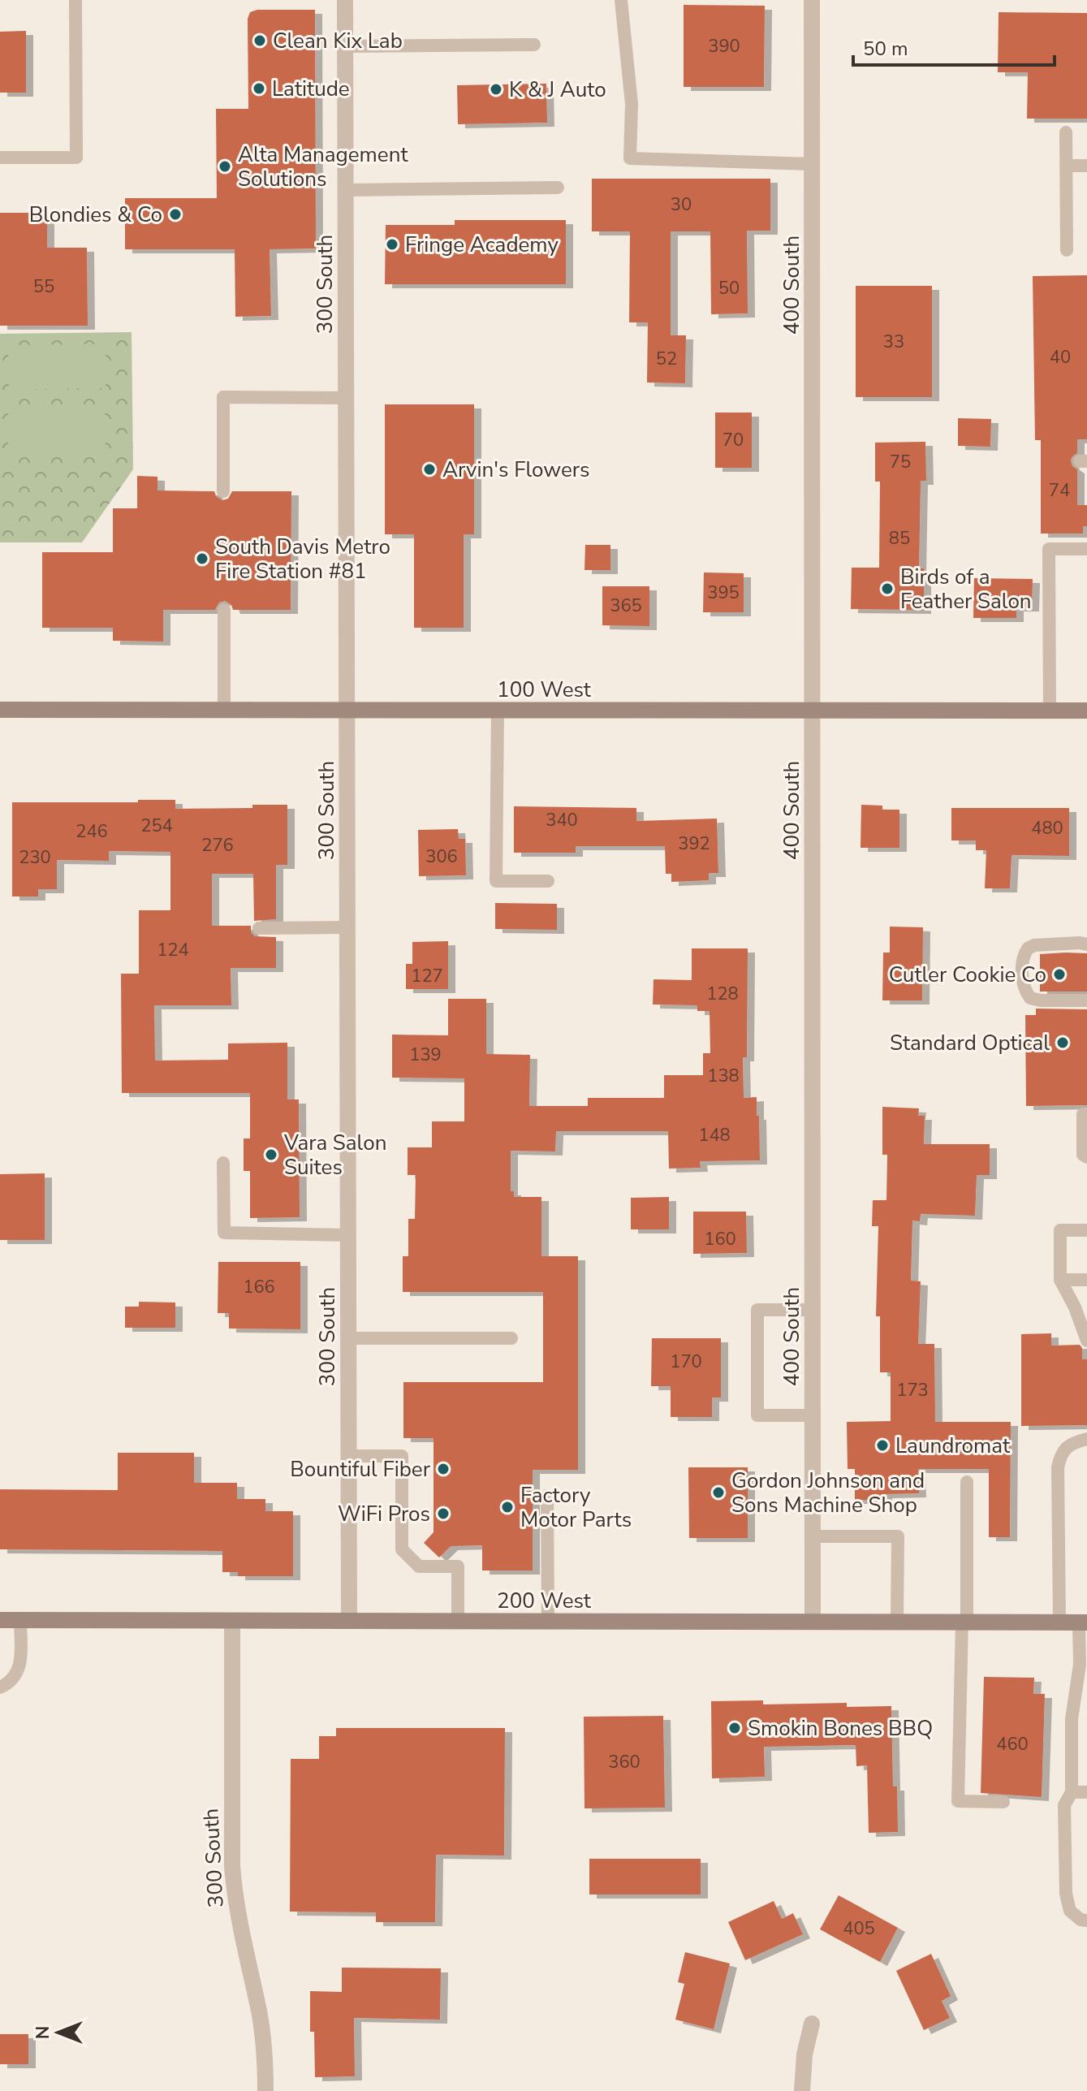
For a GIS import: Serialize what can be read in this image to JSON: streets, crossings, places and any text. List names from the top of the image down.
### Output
{
  "streets": {
    "street": [
      "300 South",
      "400 South",
      "100 West",
      "200 West"
    ]
  },
  "crossings": [
    ["300 South", "100 West"],
    ["300 South", "200 West"],
    ["400 South", "100 West"],
    ["400 South", "200 West"]
  ],
  "places": [
    "Clean Kix Lab",
    "Latitude",
    "K & J Auto",
    "Alta Management Solutions",
    "Blondies & Co",
    "Fringe Academy",
    "Arvin's Flowers",
    "South Davis Metro Fire Station #81",
    "Birds of a Feather Salon",
    "Cutler Cookie Co",
    "Standard Optical",
    "Vara Salon Suites",
    "Laundromat",
    "Bountiful Fiber",
    "Gordon Johnson and Sons Machine Shop",
    "Factory Motor Parts",
    "WiFi Pros",
    "Smokin Bones BBQ"
  ],
  "house_numbers": [
    "390",
    "30",
    "55",
    "50",
    "33",
    "40",
    "52",
    "70",
    "75",
    "74",
    "85",
    "395",
    "365",
    "340",
    "254",
    "480",
    "246",
    "392",
    "276",
    "306",
    "230",
    "124",
    "127",
    "128",
    "139",
    "138",
    "148",
    "160",
    "166",
    "170",
    "173",
    "460",
    "360",
    "405"
  ],
  "scale_bar": "50 m",
  "north": "left"
}
